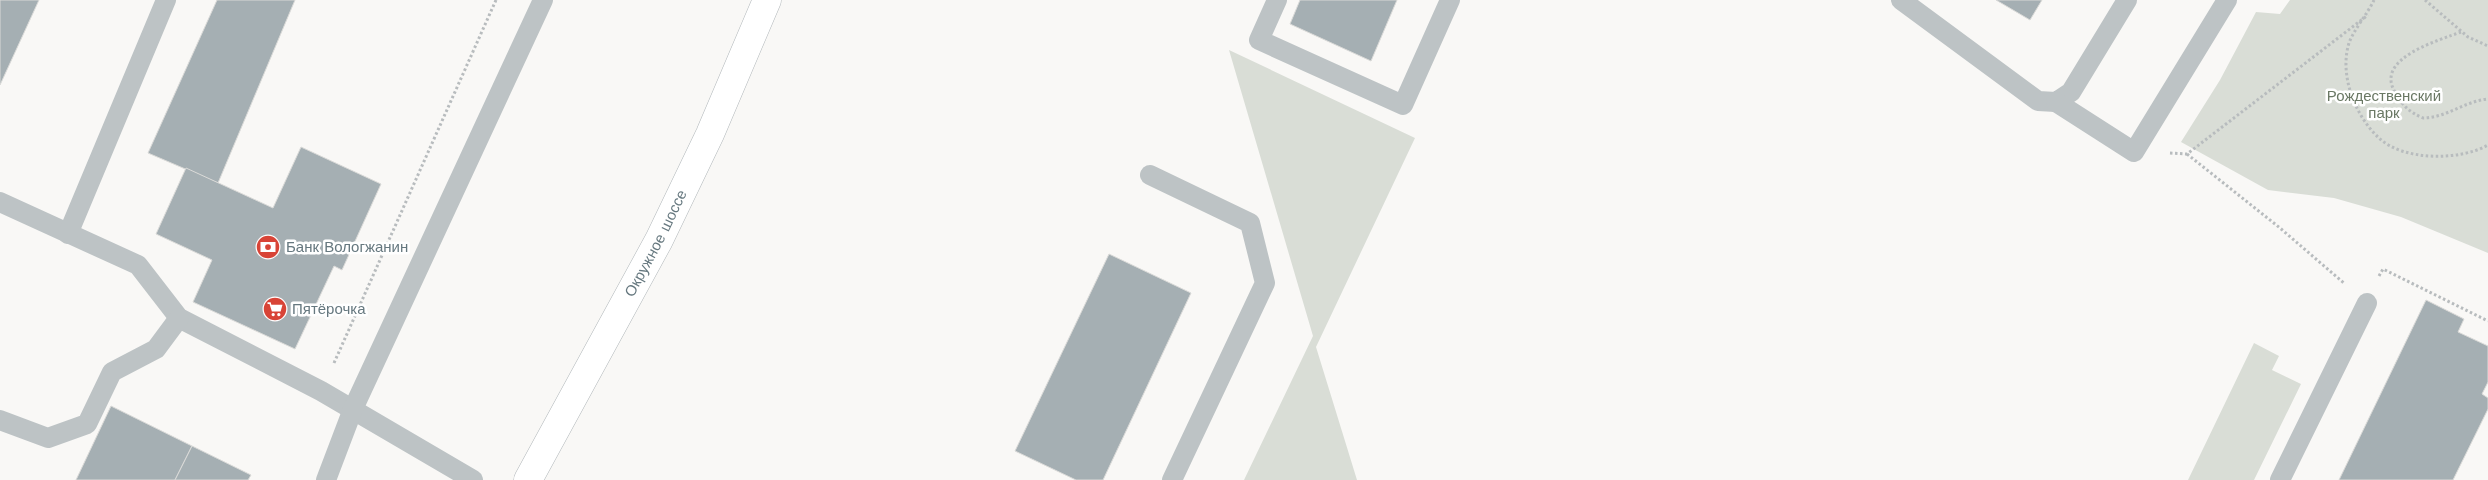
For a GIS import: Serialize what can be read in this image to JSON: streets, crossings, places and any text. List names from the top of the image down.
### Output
{
  "streets": {
    "main road": ["Окружное шоссе"]
  },
  "parks": ["Рождественский парк"],
  "places": {
    "bank": ["Банк Вологжанин"],
    "supermarket": ["Пятёрочка"]
  }
}
